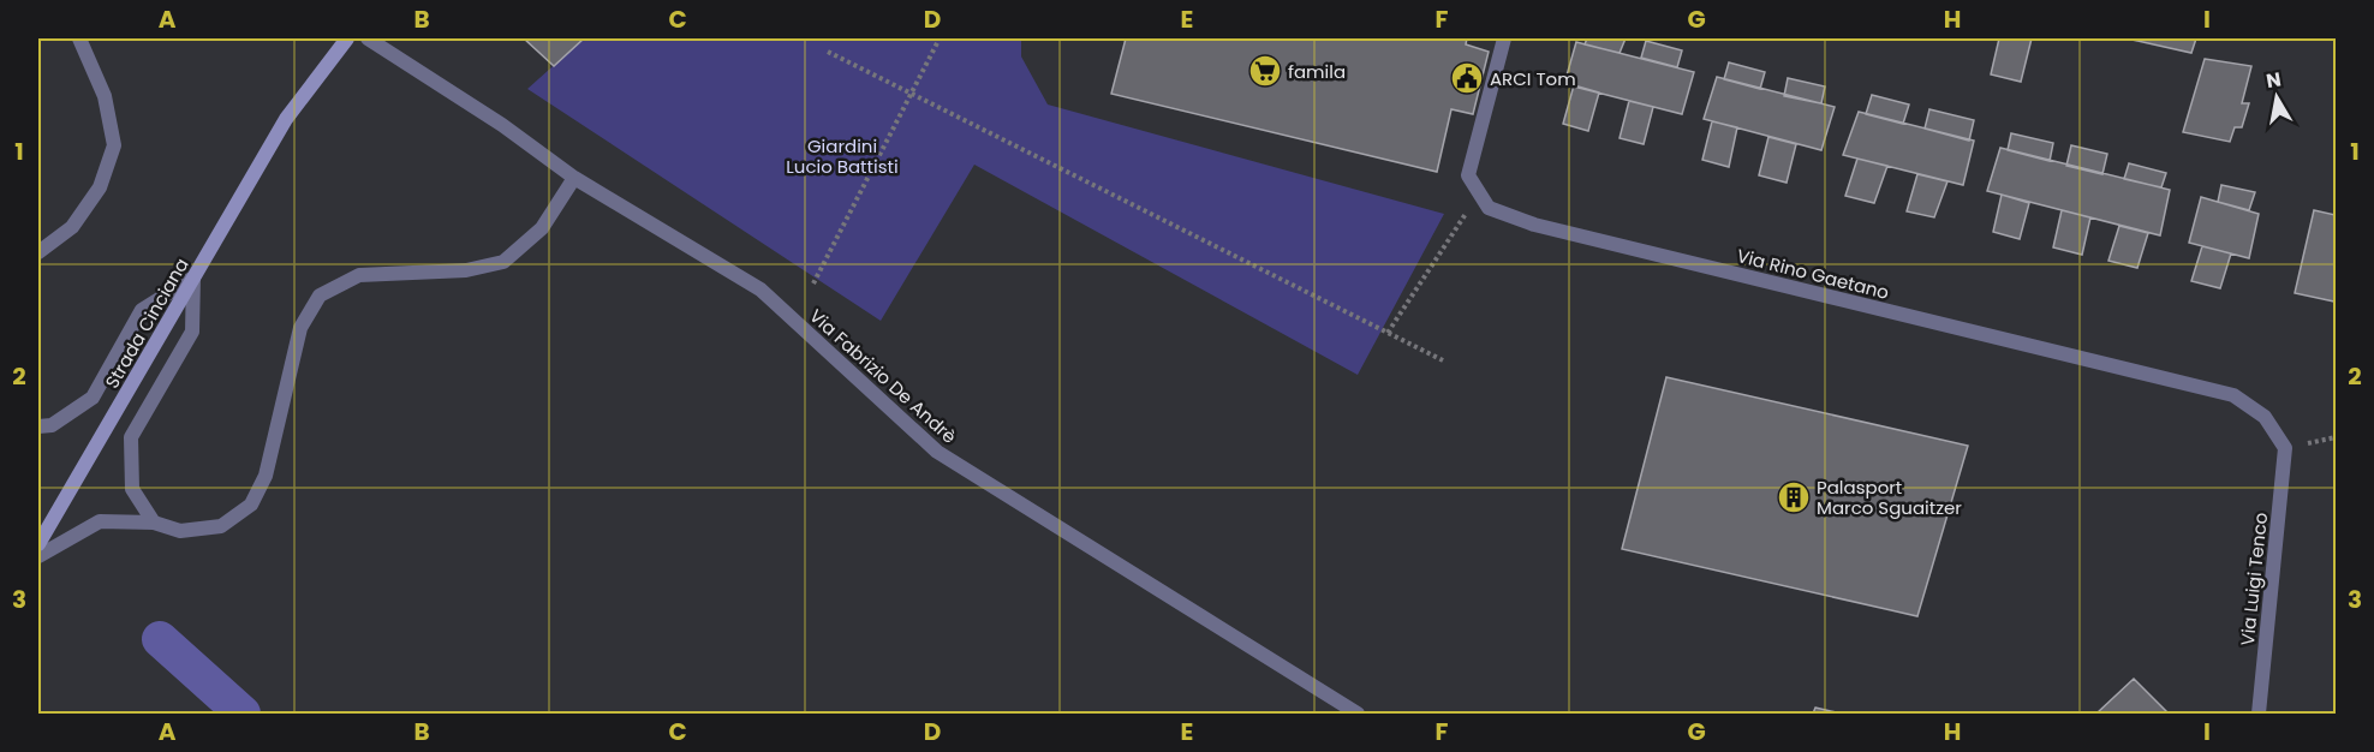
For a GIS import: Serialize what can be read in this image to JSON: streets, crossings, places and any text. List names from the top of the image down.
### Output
{
  "streets": {
    "main road": ["Strada Cinciana"],
    "street": ["Via Rino Gaetano", "Via Fabrizio De Andrè", "Via Luigi Tenco"]
  },
  "crossings": [
    ["Via Rino Gaetano", "Via Luigi Tenco"]
  ],
  "parks": ["Giardini Lucio Battisti"],
  "places": {
    "supermarket": ["famila"],
    "public building": ["ARCI Tom"],
    "building": ["Palasport Marco Sguaitzer"]
  },
  "north": "top",
  "grid": {
    "columns": [
      "A",
      "B",
      "C",
      "D",
      "E",
      "F",
      "G",
      "H",
      "I"
    ],
    "rows": ["1", "2", "3"]
  }
}
